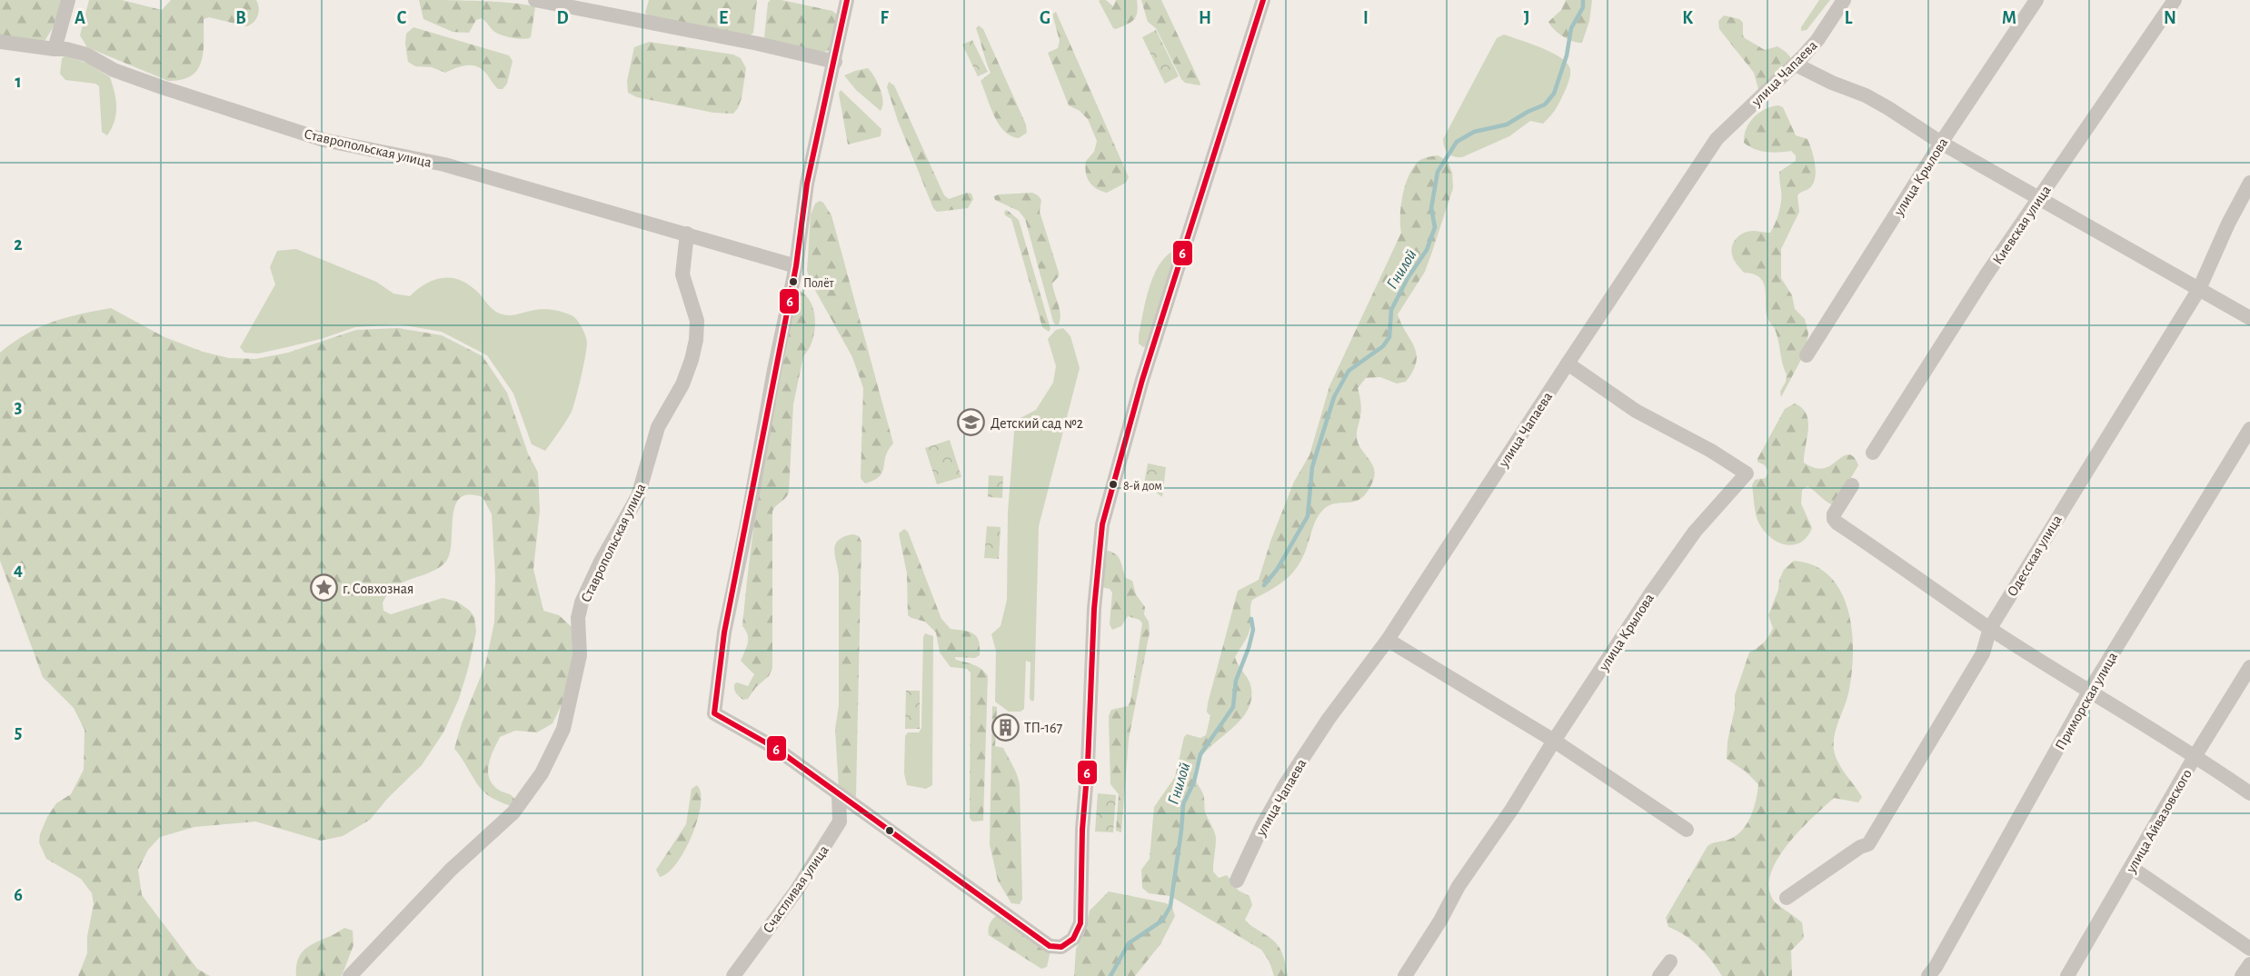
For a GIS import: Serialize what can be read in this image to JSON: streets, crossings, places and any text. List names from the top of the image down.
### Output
{
  "streets": {
    "street": [
      "улица Чапаева",
      "Ставропольская улица",
      "улица Крылова",
      "Киевская улица",
      "Одесская улица",
      "Приморская улица",
      "улица Айвазовского",
      "Счастливая улица"
    ]
  },
  "crossings": [
    ["улица Чапаева", "улица Крылова"]
  ],
  "water": ["Гнилой"],
  "places": {
    "other": ["Полёт", "8-й дом"],
    "school or university": ["Детский сад №2"],
    "place": ["г. Совхозная"],
    "building": ["ТП-167"]
  },
  "lines": ["transit line 6"],
  "grid": {
    "columns": [
      "A",
      "B",
      "C",
      "D",
      "E",
      "F",
      "G",
      "H",
      "I",
      "J",
      "K",
      "L",
      "M",
      "N"
    ],
    "rows": [
      "1",
      "2",
      "3",
      "4",
      "5",
      "6"
    ]
  }
}
